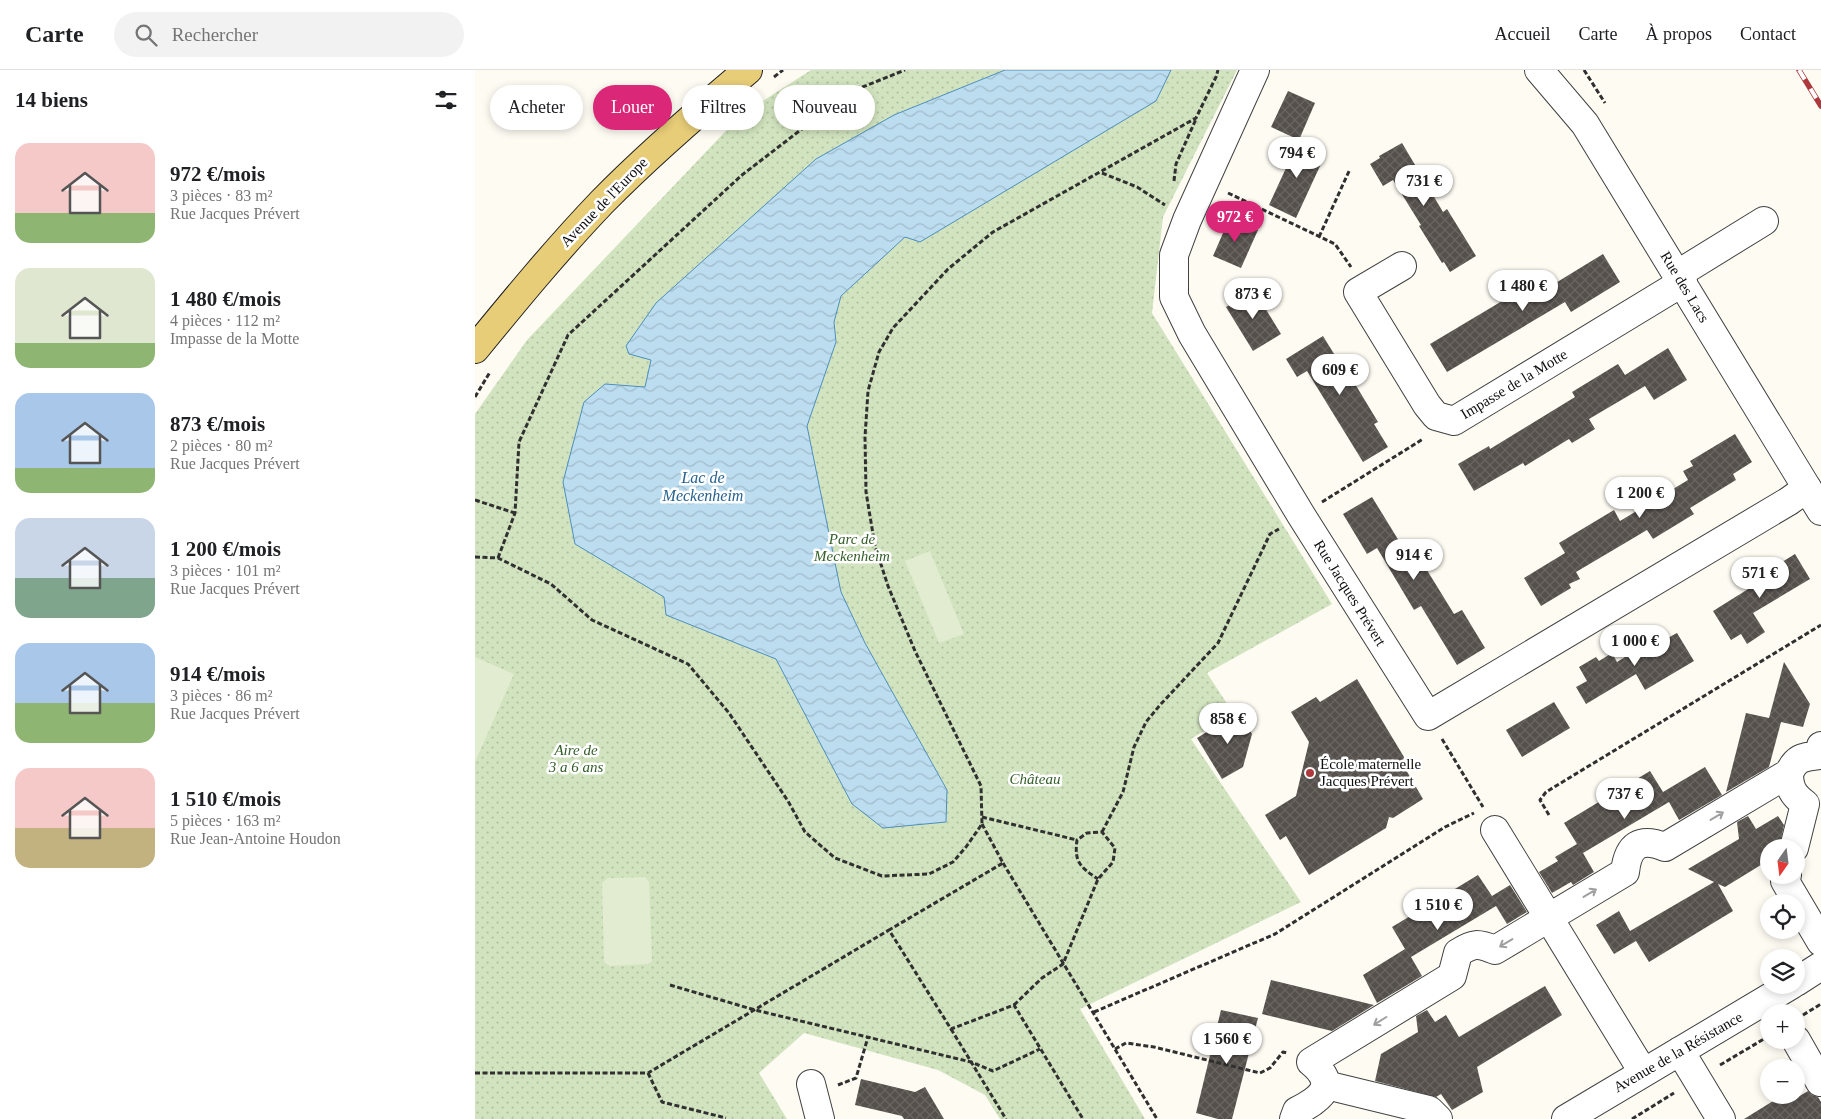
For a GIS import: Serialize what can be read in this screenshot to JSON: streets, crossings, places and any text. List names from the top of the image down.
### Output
{
  "streets": {
    "main road": ["Avenue de l'Europe"],
    "street": [
      "Rue des Lacs",
      "Impasse de la Motte",
      "Rue Jacques Prévert",
      "Avenue de la Résistance"
    ]
  },
  "crossings": [
    ["Rue des Lacs", "Impasse de la Motte"]
  ],
  "water": ["Lac de Meckenheim"],
  "parks": ["Parc de Meckenheim", "Aire de 3 a 6 ans", "Château"],
  "places": ["École maternelle Jacques Prévert"],
  "north": "bottom",
  "page": {
    "header": "Carte",
    "search": "Rechercher",
    "nav": [
      "Accueil",
      "Carte",
      "À propos",
      "Contact"
    ],
    "heading": "14 biens",
    "chip": [
      "Acheter",
      "Louer",
      "Filtres",
      "Nouveau"
    ],
    "list": [
      {
        "name": "972 €/mois",
        "note": "3 pièces · 83 m² · Rue Jacques Prévert"
      },
      {
        "name": "1 480 €/mois",
        "note": "4 pièces · 112 m² · Impasse de la Motte"
      },
      {
        "name": "873 €/mois",
        "note": "2 pièces · 80 m² · Rue Jacques Prévert"
      },
      {
        "name": "1 200 €/mois",
        "note": "3 pièces · 101 m² · Rue Jacques Prévert"
      },
      {
        "name": "914 €/mois",
        "note": "3 pièces · 86 m² · Rue Jacques Prévert"
      },
      {
        "name": "1 510 €/mois",
        "note": "5 pièces · 163 m² · Rue Jean-Antoine Houdon"
      }
    ],
    "price": [
      "794 €",
      "731 €",
      "972 €",
      "1 480 €",
      "873 €",
      "609 €",
      "1 200 €",
      "914 €",
      "571 €",
      "1 000 €",
      "858 €",
      "737 €",
      "1 510 €",
      "1 560 €"
    ],
    "map_buttons": ["+", "−"]
  }
}
